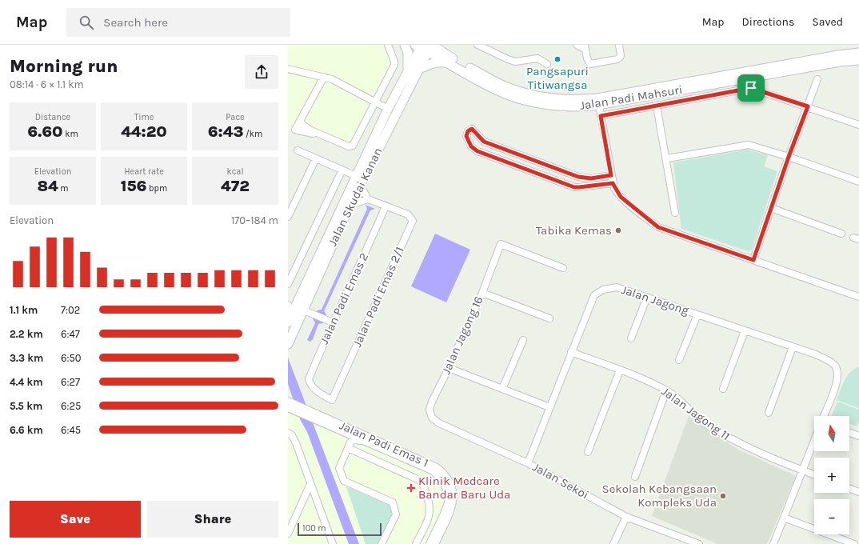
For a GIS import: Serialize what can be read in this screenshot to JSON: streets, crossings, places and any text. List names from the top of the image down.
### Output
{
  "streets": {
    "main road": ["Jalan Padi Mahsuri", "Jalan Skudai Kanan"],
    "street": [
      "Jalan Padi Emas 2/1",
      "Jalan Padi Emas 2",
      "Jalan Jagong",
      "Jalan Jagong 16",
      "Jalan Jagong 11",
      "Jalan Padi Emas 1",
      "Jalan Sekoi"
    ]
  },
  "crossings": [
    ["Jalan Padi Mahsuri", "Jalan Skudai Kanan"],
    ["Jalan Padi Emas 2/1", "Jalan Padi Emas 2"],
    ["Jalan Jagong", "Jalan Jagong 11"],
    ["Jalan Jagong", "Jalan Sekoi"],
    ["Jalan Jagong 16", "Jalan Sekoi"]
  ],
  "places": {
    "other": ["Pangsapuri Titiwangsa", "Tabika Kemas", "Sekolah Kebangsaan Kompleks Uda"],
    "health": ["Klinik Medcare Bandar Baru Uda"]
  },
  "scale_bar": "100 m",
  "north": "top",
  "page": {
    "header": "Map",
    "search": "Search here",
    "nav": ["Map", "Directions", "Saved"],
    "heading": ["Morning run", "08:14 · 6 × 1.1 km"],
    "stats": [
      ["Distance", "6.60 km"],
      ["Time", "44:20"],
      ["Pace", "6:43 /km"],
      ["Elevation", "84 m"],
      ["Heart rate", "156 bpm"],
      ["kcal", "472"]
    ],
    "chart": ["Elevation", "170–184 m"],
    "list": [
      {
        "name": "1.1 km",
        "note": "7:02"
      },
      {
        "name": "2.2 km",
        "note": "6:47"
      },
      {
        "name": "3.3 km",
        "note": "6:50"
      },
      {
        "name": "4.4 km",
        "note": "6:27"
      },
      {
        "name": "5.5 km",
        "note": "6:25"
      },
      {
        "name": "6.6 km",
        "note": "6:45"
      }
    ],
    "map_buttons": ["+", "−"],
    "buttons": ["Save", "Share"],
    "scale": "100 m"
  }
}
